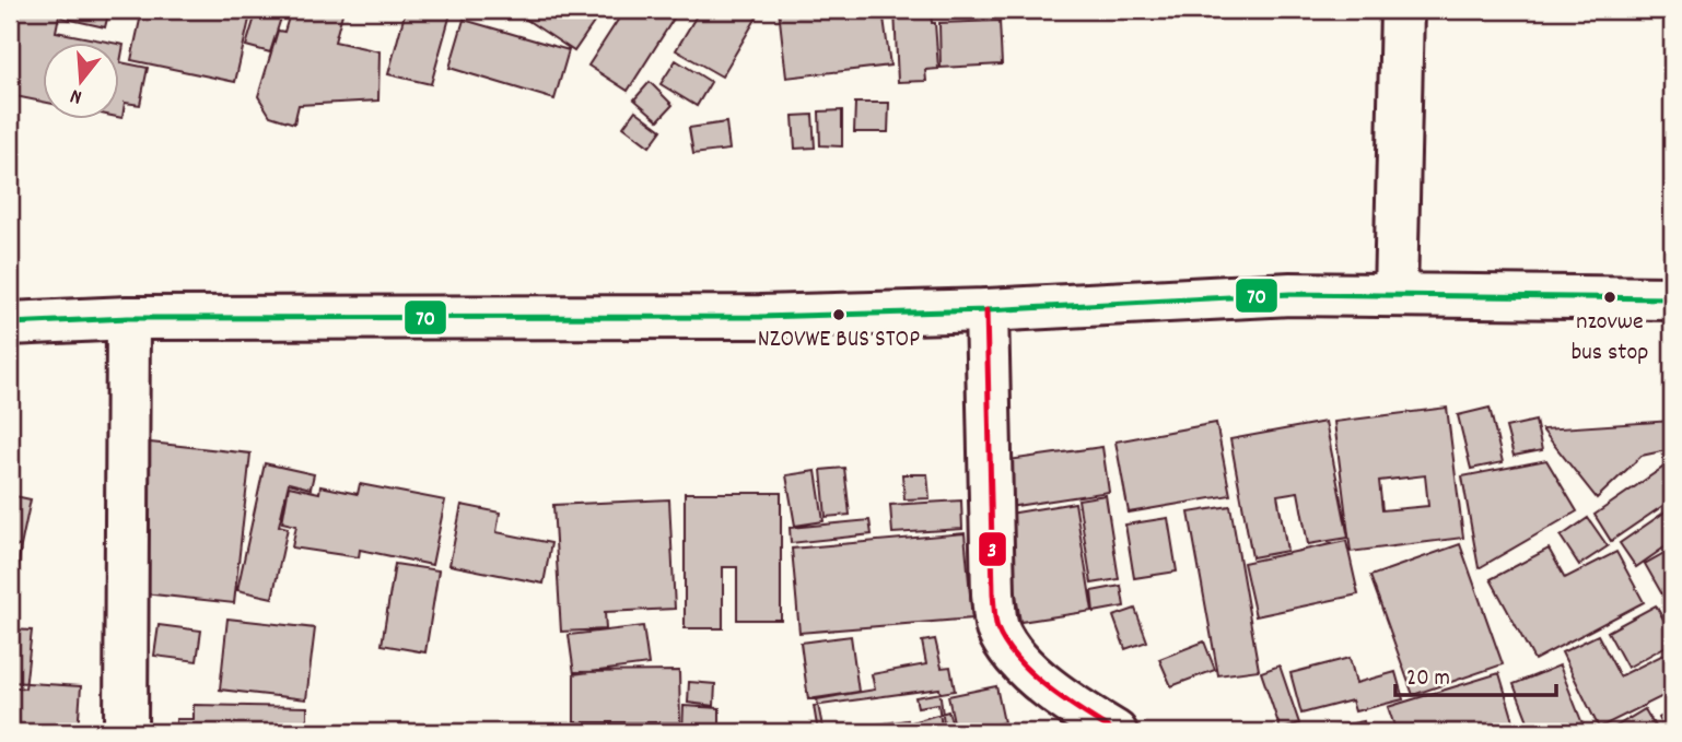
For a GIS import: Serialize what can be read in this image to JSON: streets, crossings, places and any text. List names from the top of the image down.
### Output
{
  "places": ["nzovwe bus stop", "NZOVWE BUS STOP"],
  "lines": ["transit line 70", "transit line 3"],
  "scale_bar": "20 m",
  "north": "bottom"
}
